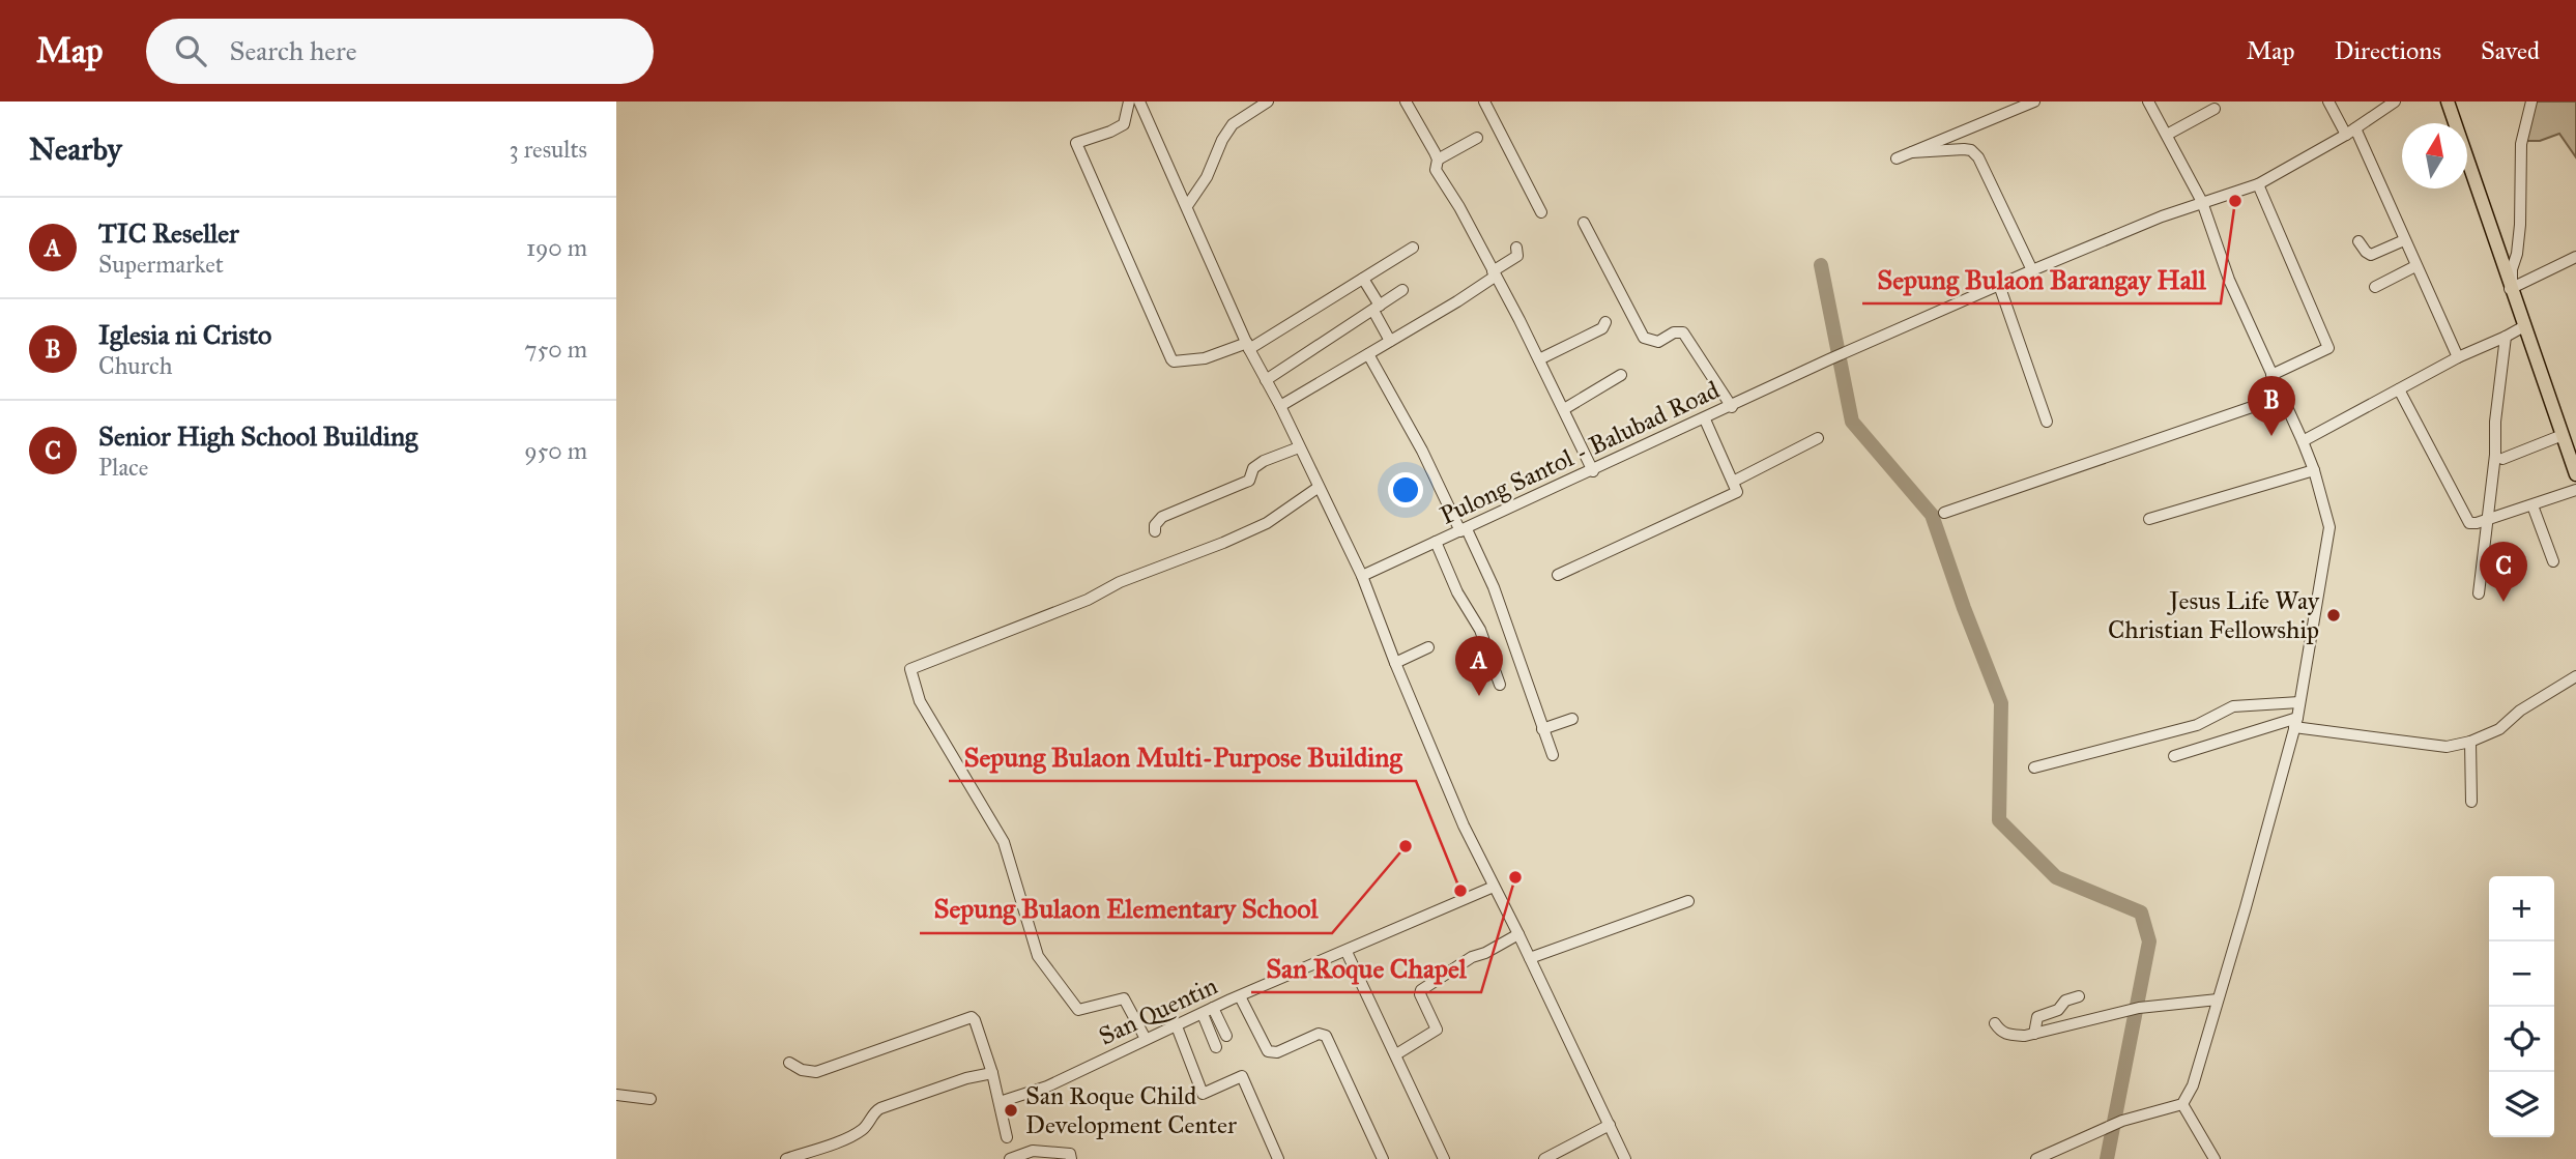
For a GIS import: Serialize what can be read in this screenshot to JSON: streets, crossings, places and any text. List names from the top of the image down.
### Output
{
  "streets": {
    "street": ["Pulong Santol - Balubad Road", "San Quentin"]
  },
  "places": [
    "Sepung Bulaon Barangay Hall",
    "Jesus Life Way Christian Fellowship",
    "Sepung Bulaon Elementary School",
    "San Roque Chapel",
    "Sepung Bulaon Multi-Purpose Building",
    "San Roque Child Development Center"
  ],
  "north": "top",
  "page": {
    "header": "Map",
    "search": "Search here",
    "nav": ["Map", "Directions", "Saved"],
    "heading": ["Nearby", "3 results"],
    "list": [
      {
        "mark": "A",
        "name": "TIC Reseller",
        "note": "Supermarket",
        "value": "190 m"
      },
      {
        "mark": "B",
        "name": "Iglesia ni Cristo",
        "note": "Church",
        "value": "750 m"
      },
      {
        "mark": "C",
        "name": "Senior High School Building",
        "note": "Place",
        "value": "950 m"
      }
    ],
    "pins": ["B", "C", "A"],
    "map_buttons": ["+", "−"]
  }
}
